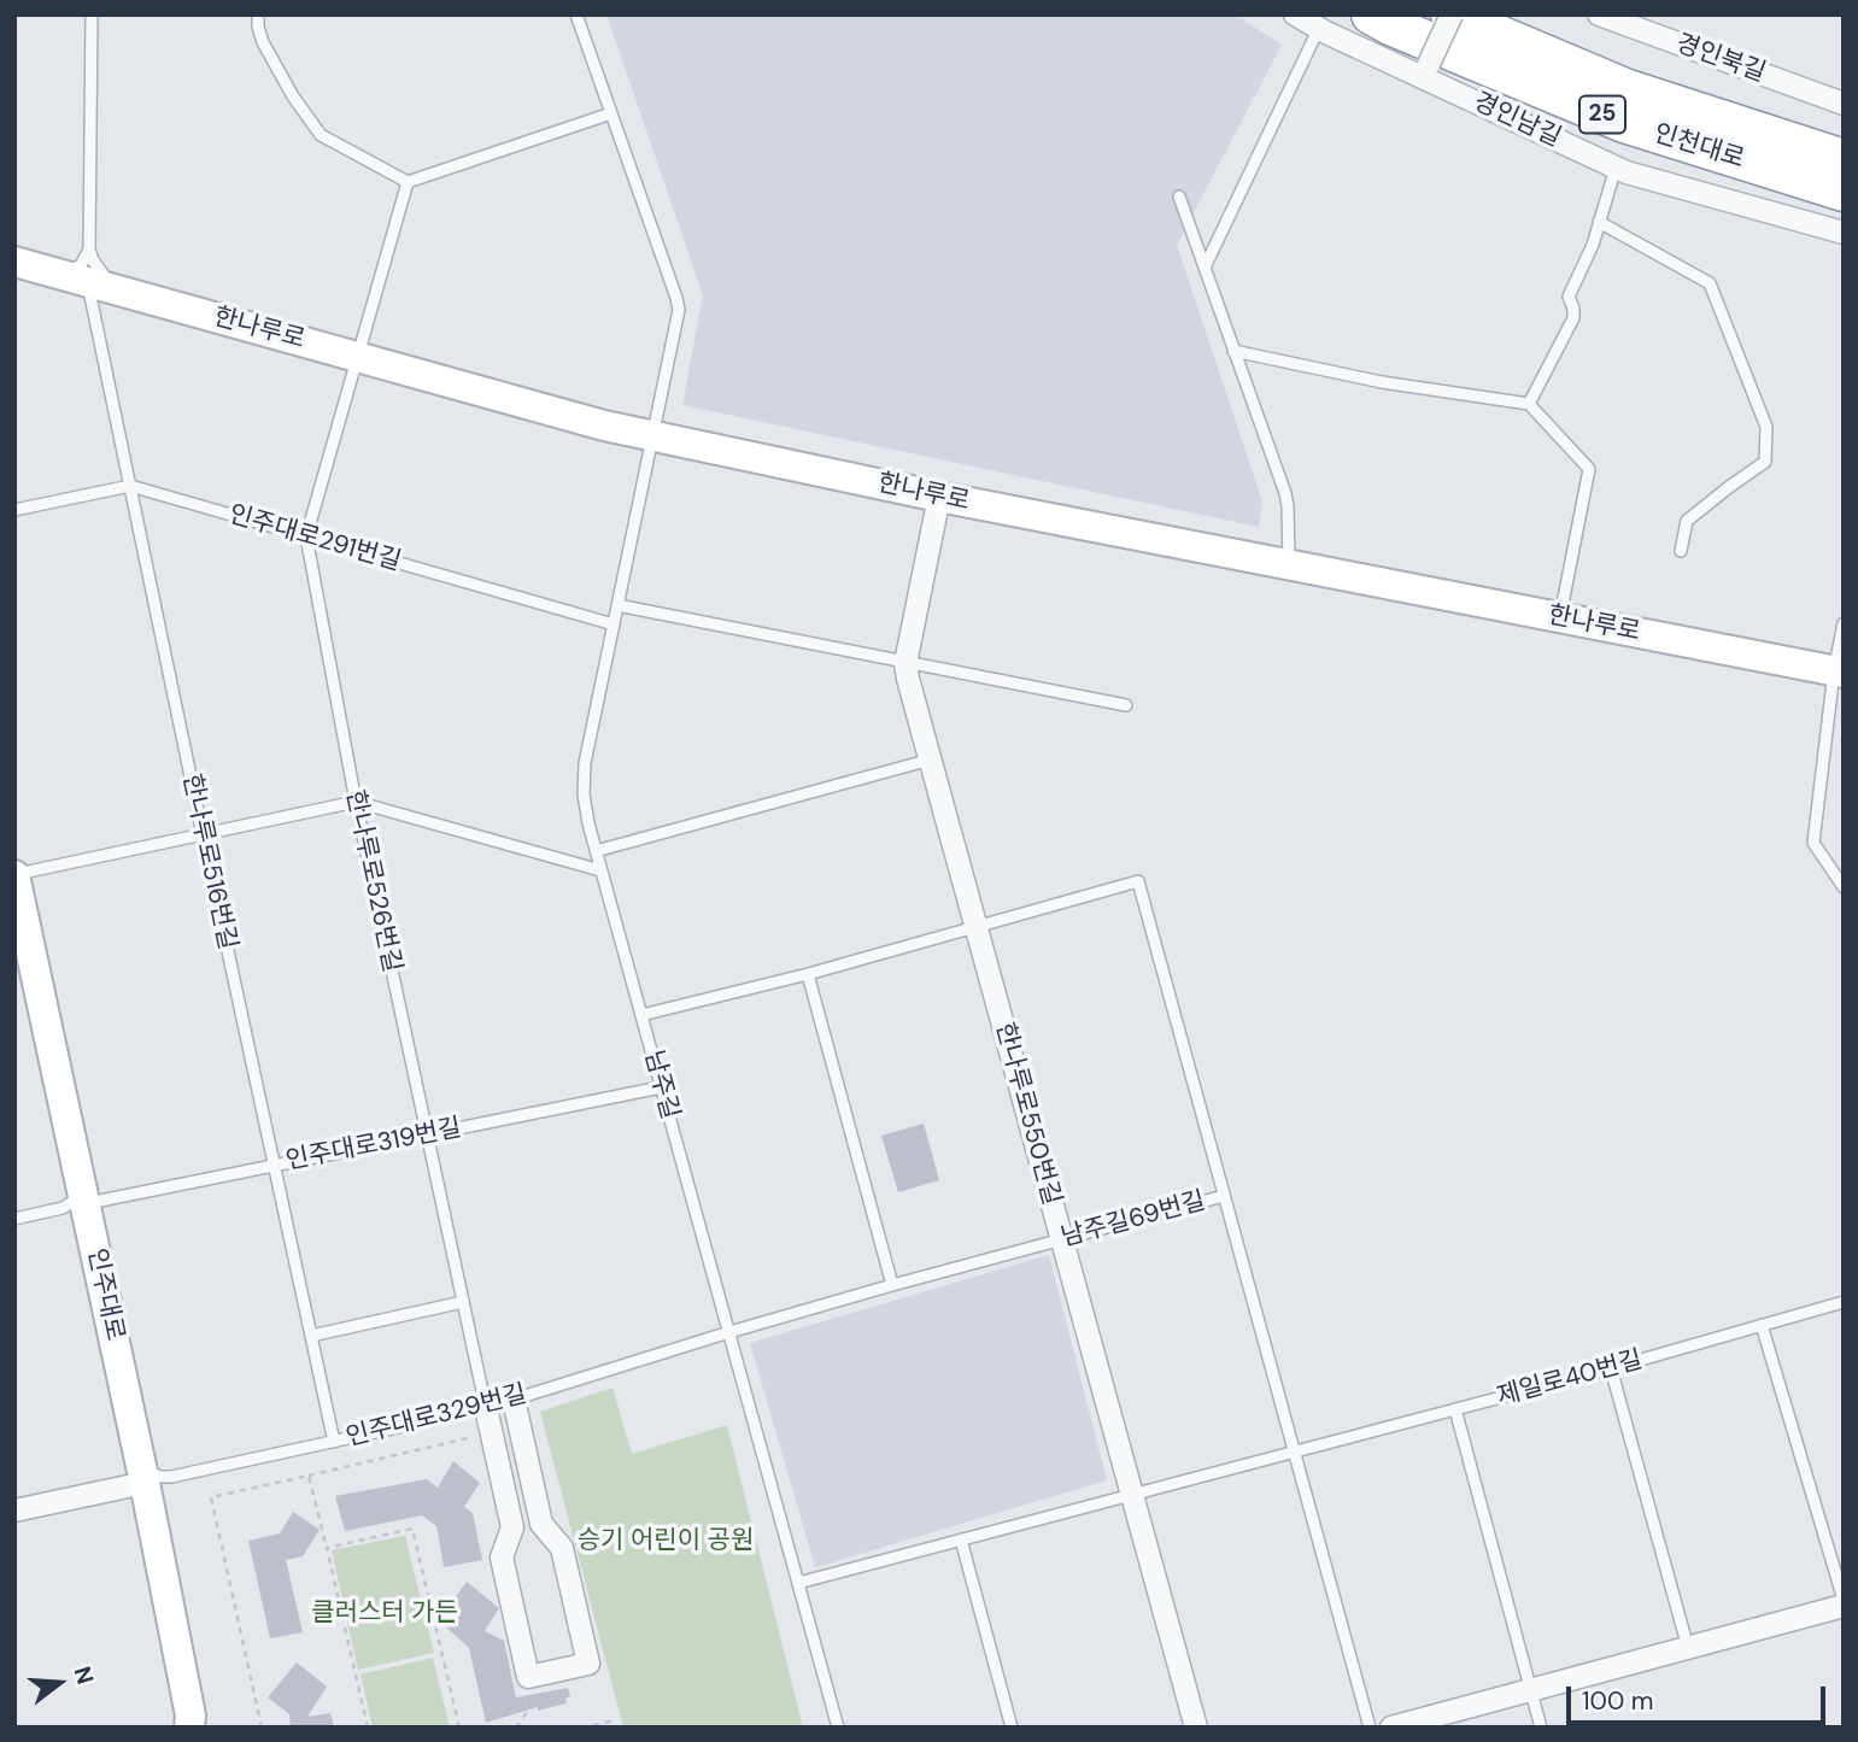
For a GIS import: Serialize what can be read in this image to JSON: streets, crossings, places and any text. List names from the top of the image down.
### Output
{
  "streets": {
    "highway": ["25", "인천대로"],
    "main road": ["한나루로", "인주대로"],
    "street": ["경인북길", "경인남길", "한나루로550번길"],
    "lane": [
      "인주대로291번길",
      "한나루로516번길",
      "한나루로526번길",
      "남주길",
      "인주대로319번길",
      "남주길69번길",
      "제일로40번길",
      "인주대로329번길"
    ]
  },
  "crossings": [
    ["한나루로", "한나루로516번길"],
    ["한나루로", "한나루로526번길"],
    ["한나루로", "남주길"],
    ["한나루로", "한나루로550번길"],
    ["인주대로291번길", "한나루로516번길"],
    ["인주대로291번길", "한나루로526번길"],
    ["인주대로291번길", "남주길"],
    ["한나루로516번길", "인주대로319번길"],
    ["한나루로516번길", "인주대로329번길"],
    ["한나루로526번길", "인주대로319번길"],
    ["한나루로526번길", "인주대로329번길"],
    ["남주길", "인주대로319번길"],
    ["남주길", "남주길69번길"],
    ["남주길", "제일로40번길"],
    ["남주길", "인주대로329번길"],
    ["한나루로550번길", "남주길69번길"],
    ["한나루로550번길", "제일로40번길"],
    ["인주대로319번길", "인주대로"],
    ["남주길69번길", "인주대로329번길"],
    ["인주대로", "인주대로329번길"]
  ],
  "parks": ["승기 어린이 공원", "클러스터 가든"],
  "scale_bar": "100 m",
  "north": "right"
}
